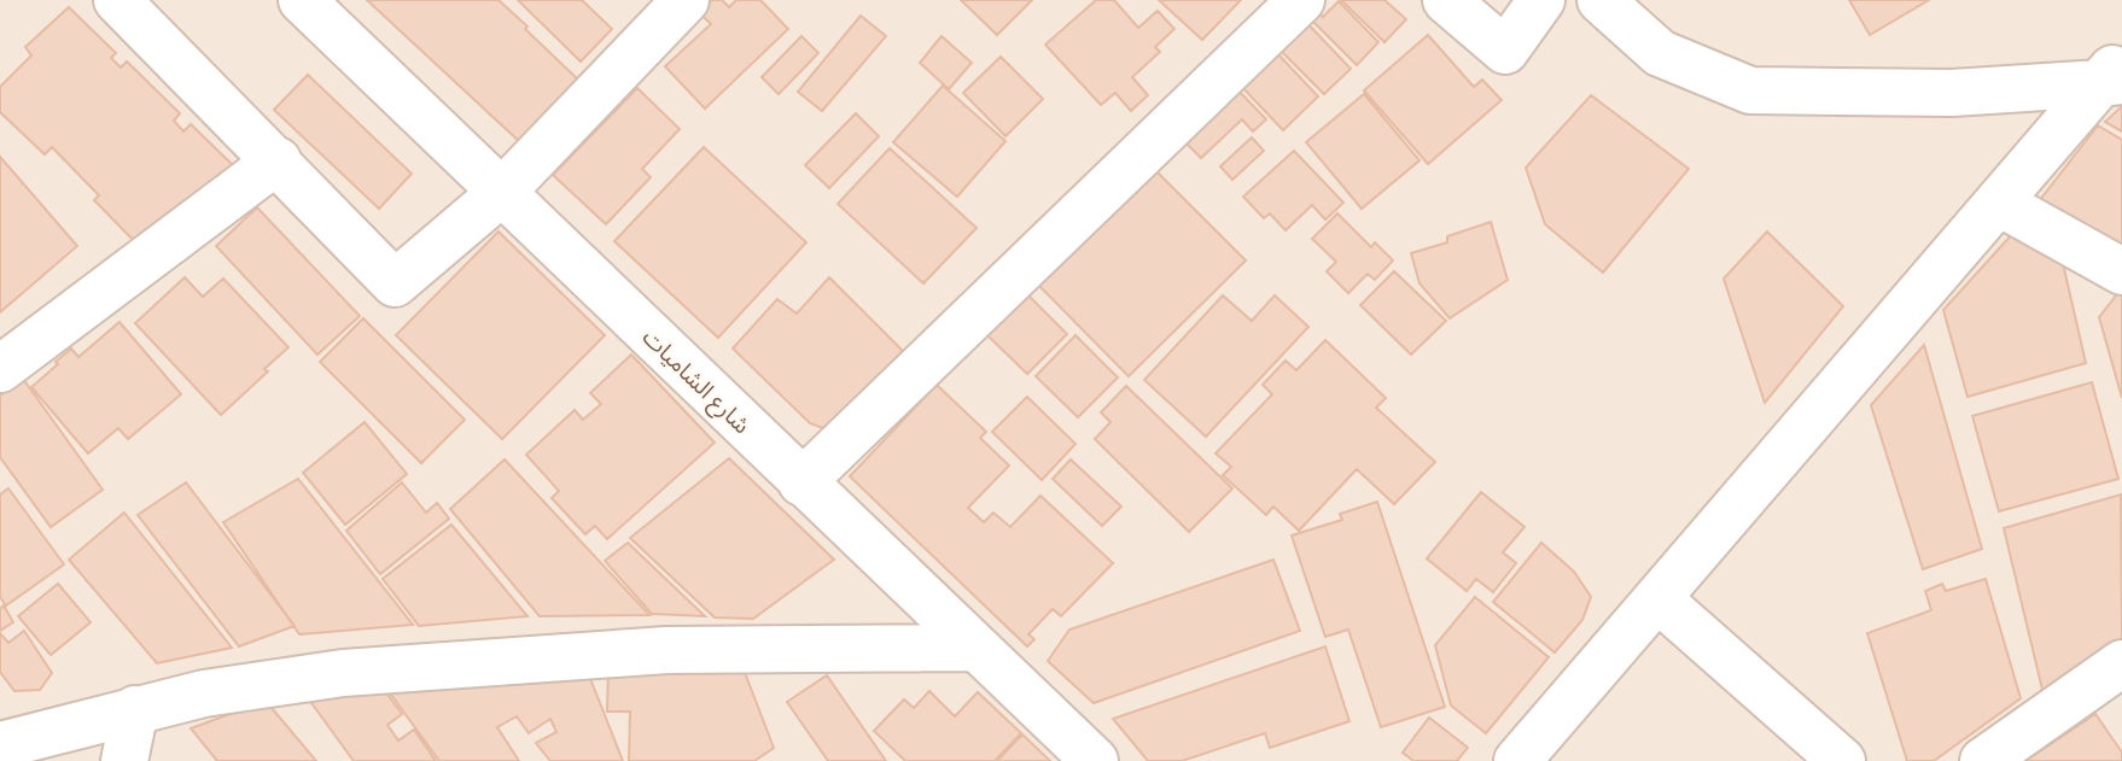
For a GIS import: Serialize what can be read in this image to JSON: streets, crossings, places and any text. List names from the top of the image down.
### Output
{
  "streets": {
    "street": ["شارع الشاميات"]
  }
}
